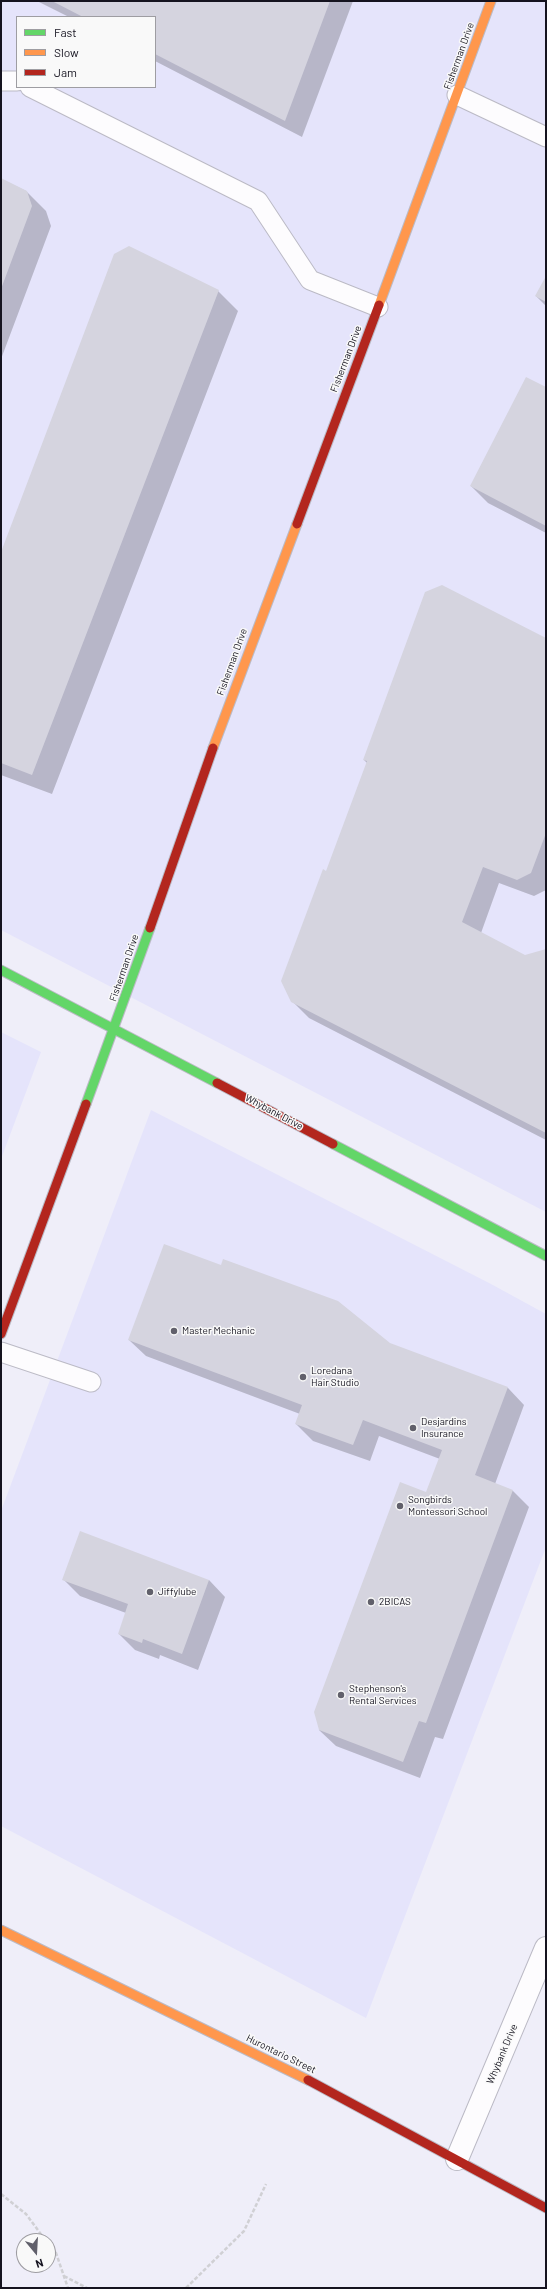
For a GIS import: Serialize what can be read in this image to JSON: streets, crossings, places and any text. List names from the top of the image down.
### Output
{
  "streets": {
    "street": ["Fisherman Drive", "Whybank Drive", "Hurontario Street"]
  },
  "crossings": [
    ["Fisherman Drive", "Whybank Drive"],
    ["Whybank Drive", "Hurontario Street"]
  ],
  "places": [
    "Master Mechanic",
    "Loredana Hair Studio",
    "Desjardins Insurance",
    "Songbirds Montessori School",
    "Jiffylube",
    "2BICAS",
    "Stephenson's Rental Services"
  ],
  "legend": ["Fast", "Slow", "Jam"],
  "north": "bottom"
}
